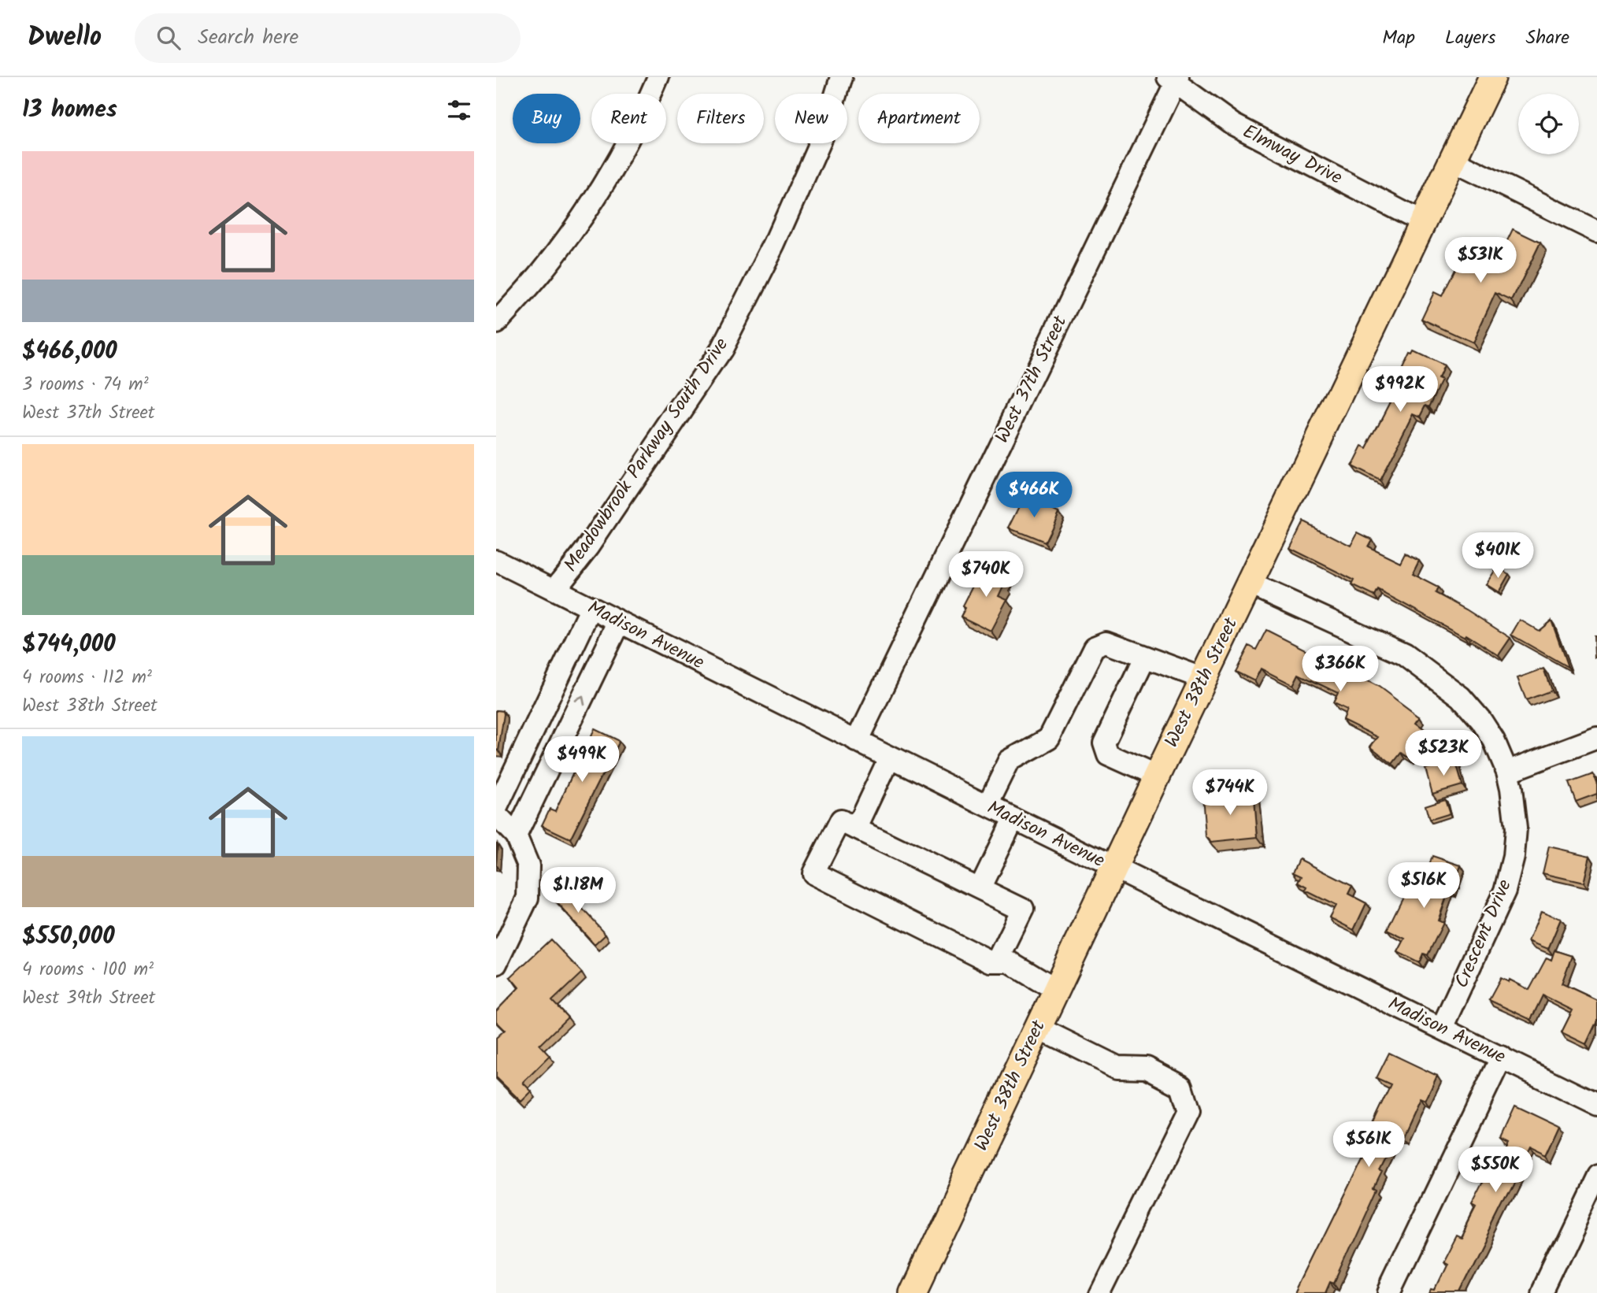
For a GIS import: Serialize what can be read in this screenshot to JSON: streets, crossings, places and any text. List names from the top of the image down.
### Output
{
  "streets": {
    "main road": ["West 38th Street"],
    "street": [
      "Elmway Drive",
      "West 37th Street",
      "Meadowbrook Parkway South Drive",
      "Madison Avenue",
      "Crescent Drive"
    ]
  },
  "crossings": [
    ["Elmway Drive", "West 37th Street"],
    ["Elmway Drive", "West 38th Street"],
    ["West 37th Street", "Madison Avenue"],
    ["Meadowbrook Parkway South Drive", "Madison Avenue"],
    ["Madison Avenue", "West 38th Street"],
    ["Madison Avenue", "Crescent Drive"],
    ["West 38th Street", "Crescent Drive"]
  ],
  "page": {
    "header": "Dwello",
    "search": "Search here",
    "nav": ["Map", "Layers", "Share"],
    "heading": "13 homes",
    "chip": [
      "Buy",
      "Rent",
      "Filters",
      "New",
      "Apartment"
    ],
    "list": [
      {
        "name": "$466,000",
        "note": "3 rooms · 74 m² · West 37th Street"
      },
      {
        "name": "$744,000",
        "note": "4 rooms · 112 m² · West 38th Street"
      },
      {
        "name": "$550,000",
        "note": "4 rooms · 100 m² · West 39th Street"
      }
    ],
    "price": [
      "$531K",
      "$992K",
      "$466K",
      "$401K",
      "$740K",
      "$366K",
      "$523K",
      "$499K",
      "$744K",
      "$516K",
      "$1.18M",
      "$561K",
      "$550K"
    ]
  }
}
